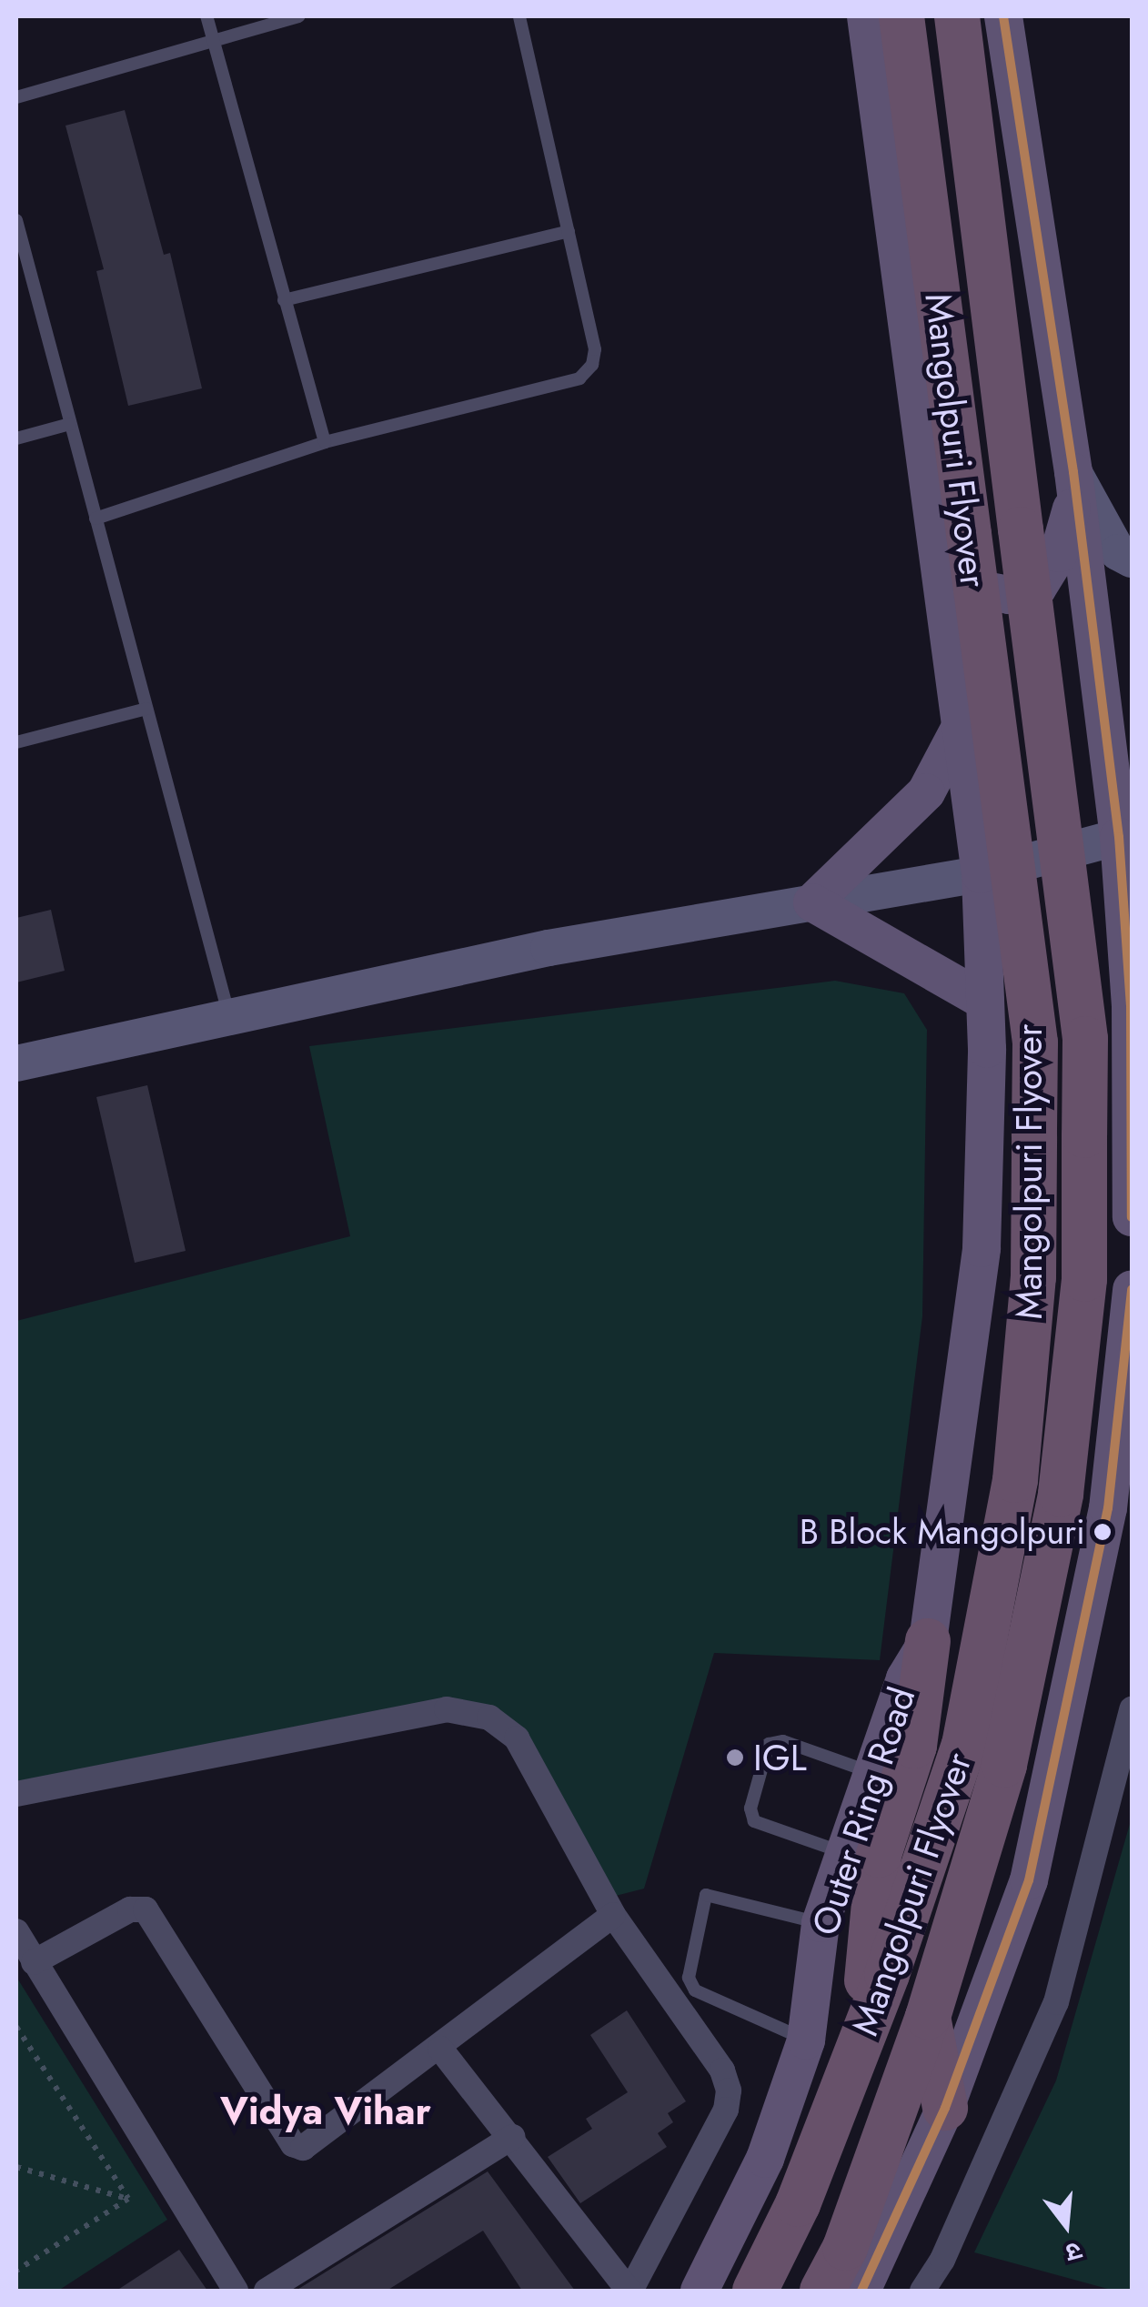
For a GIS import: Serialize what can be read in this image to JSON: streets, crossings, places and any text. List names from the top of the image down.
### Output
{
  "streets": {
    "highway": ["Mangolpuri Flyover"],
    "main road": ["Outer Ring Road"]
  },
  "districts": ["Vidya Vihar"],
  "places": ["B Block Mangolpuri", "IGL"],
  "north": "bottom"
}
